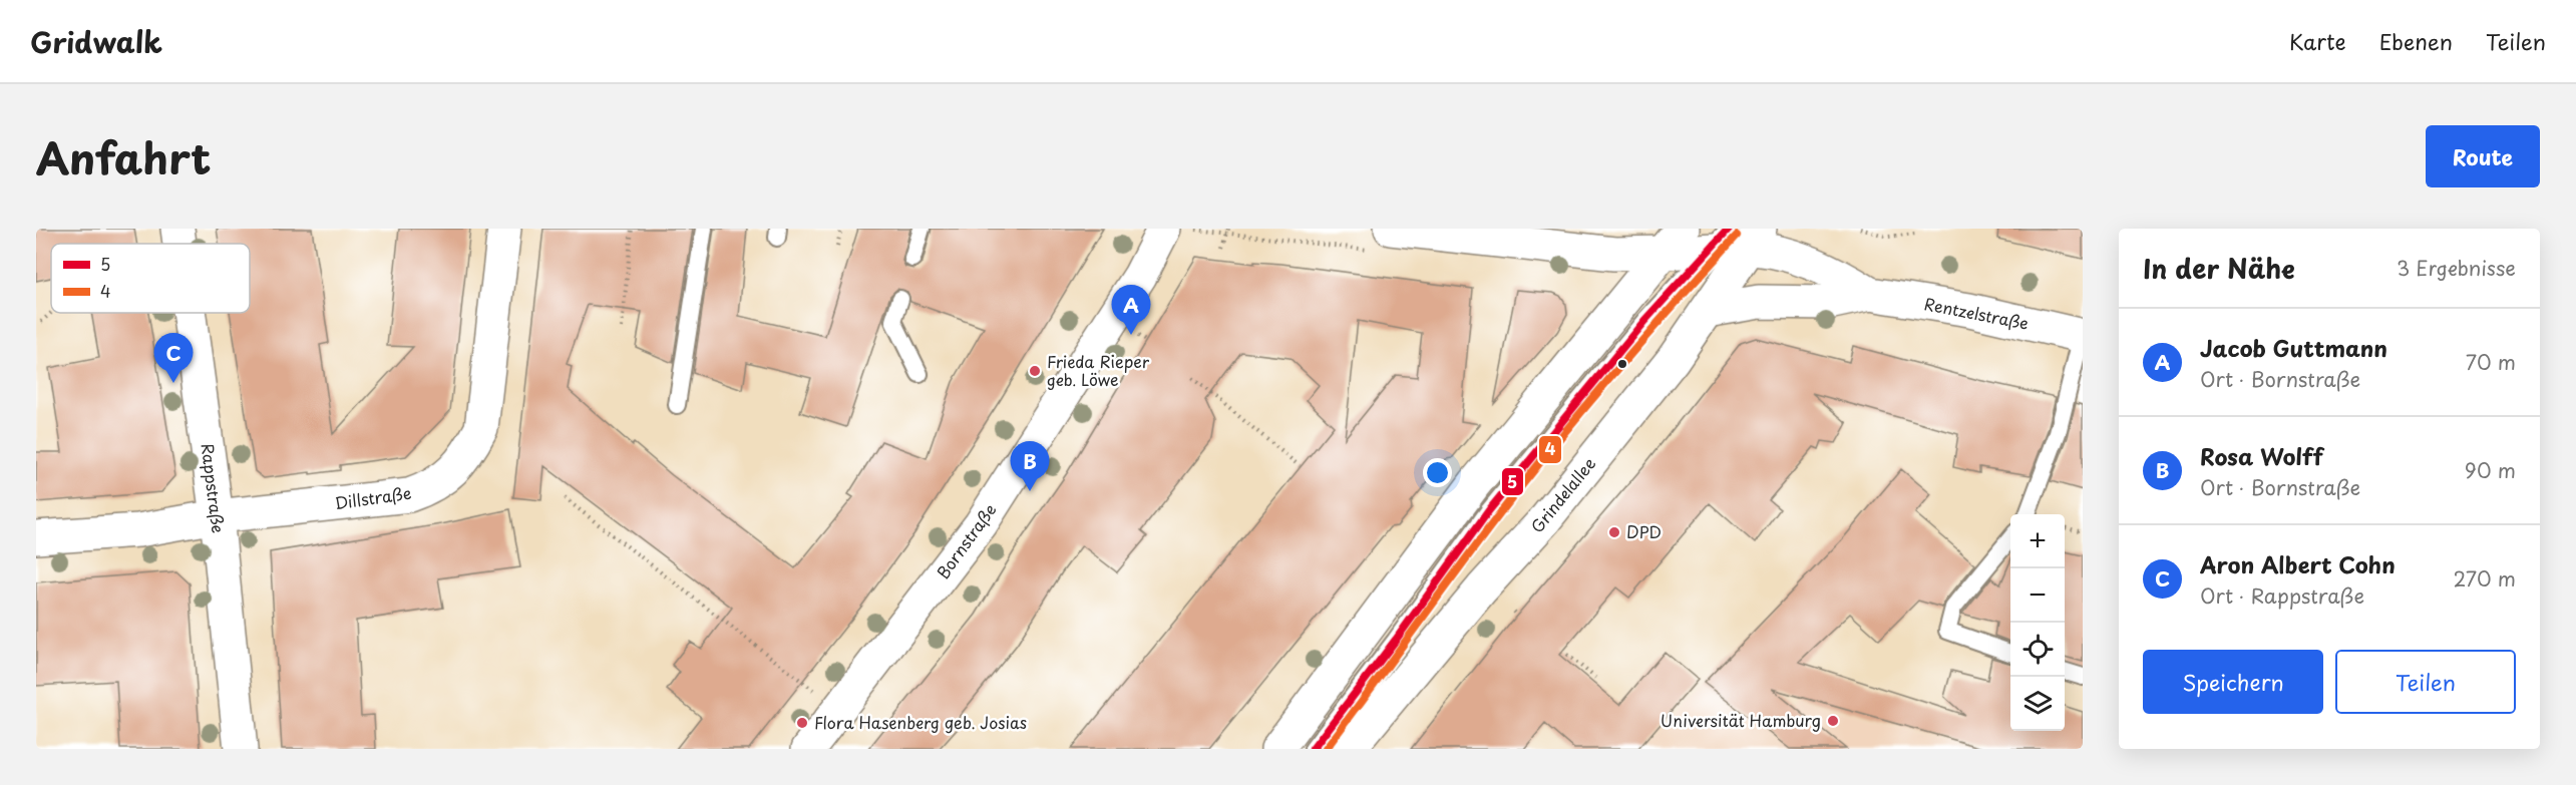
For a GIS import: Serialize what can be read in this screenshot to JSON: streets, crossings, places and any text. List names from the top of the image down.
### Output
{
  "streets": {
    "street": [
      "Rentzelstraße",
      "Rappstraße",
      "Grindelallee",
      "Dillstraße",
      "Bornstraße"
    ]
  },
  "crossings": [
    ["Rentzelstraße", "Grindelallee"],
    ["Rappstraße", "Dillstraße"]
  ],
  "places": [
    "Frieda Rieper geb. Löwe",
    "DPD",
    "Universität Hamburg",
    "Flora Hasenberg geb. Josias"
  ],
  "lines": ["transit line 5", "transit line 4"],
  "legend": ["5", "4"],
  "page": {
    "header": "Gridwalk",
    "nav": ["Karte", "Ebenen", "Teilen"],
    "title": "Anfahrt",
    "buttons": [
      "Route",
      ["Speichern", "Teilen"]
    ],
    "heading": ["In der Nähe", "3 Ergebnisse"],
    "pins": ["A", "C", "B"],
    "list": [
      {
        "mark": "A",
        "name": "Jacob Guttmann",
        "note": "Ort · Bornstraße",
        "value": "70 m"
      },
      {
        "mark": "B",
        "name": "Rosa Wolff",
        "note": "Ort · Bornstraße",
        "value": "90 m"
      },
      {
        "mark": "C",
        "name": "Aron Albert Cohn",
        "note": "Ort · Rappstraße",
        "value": "270 m"
      }
    ],
    "map_buttons": ["+", "−"]
  }
}
